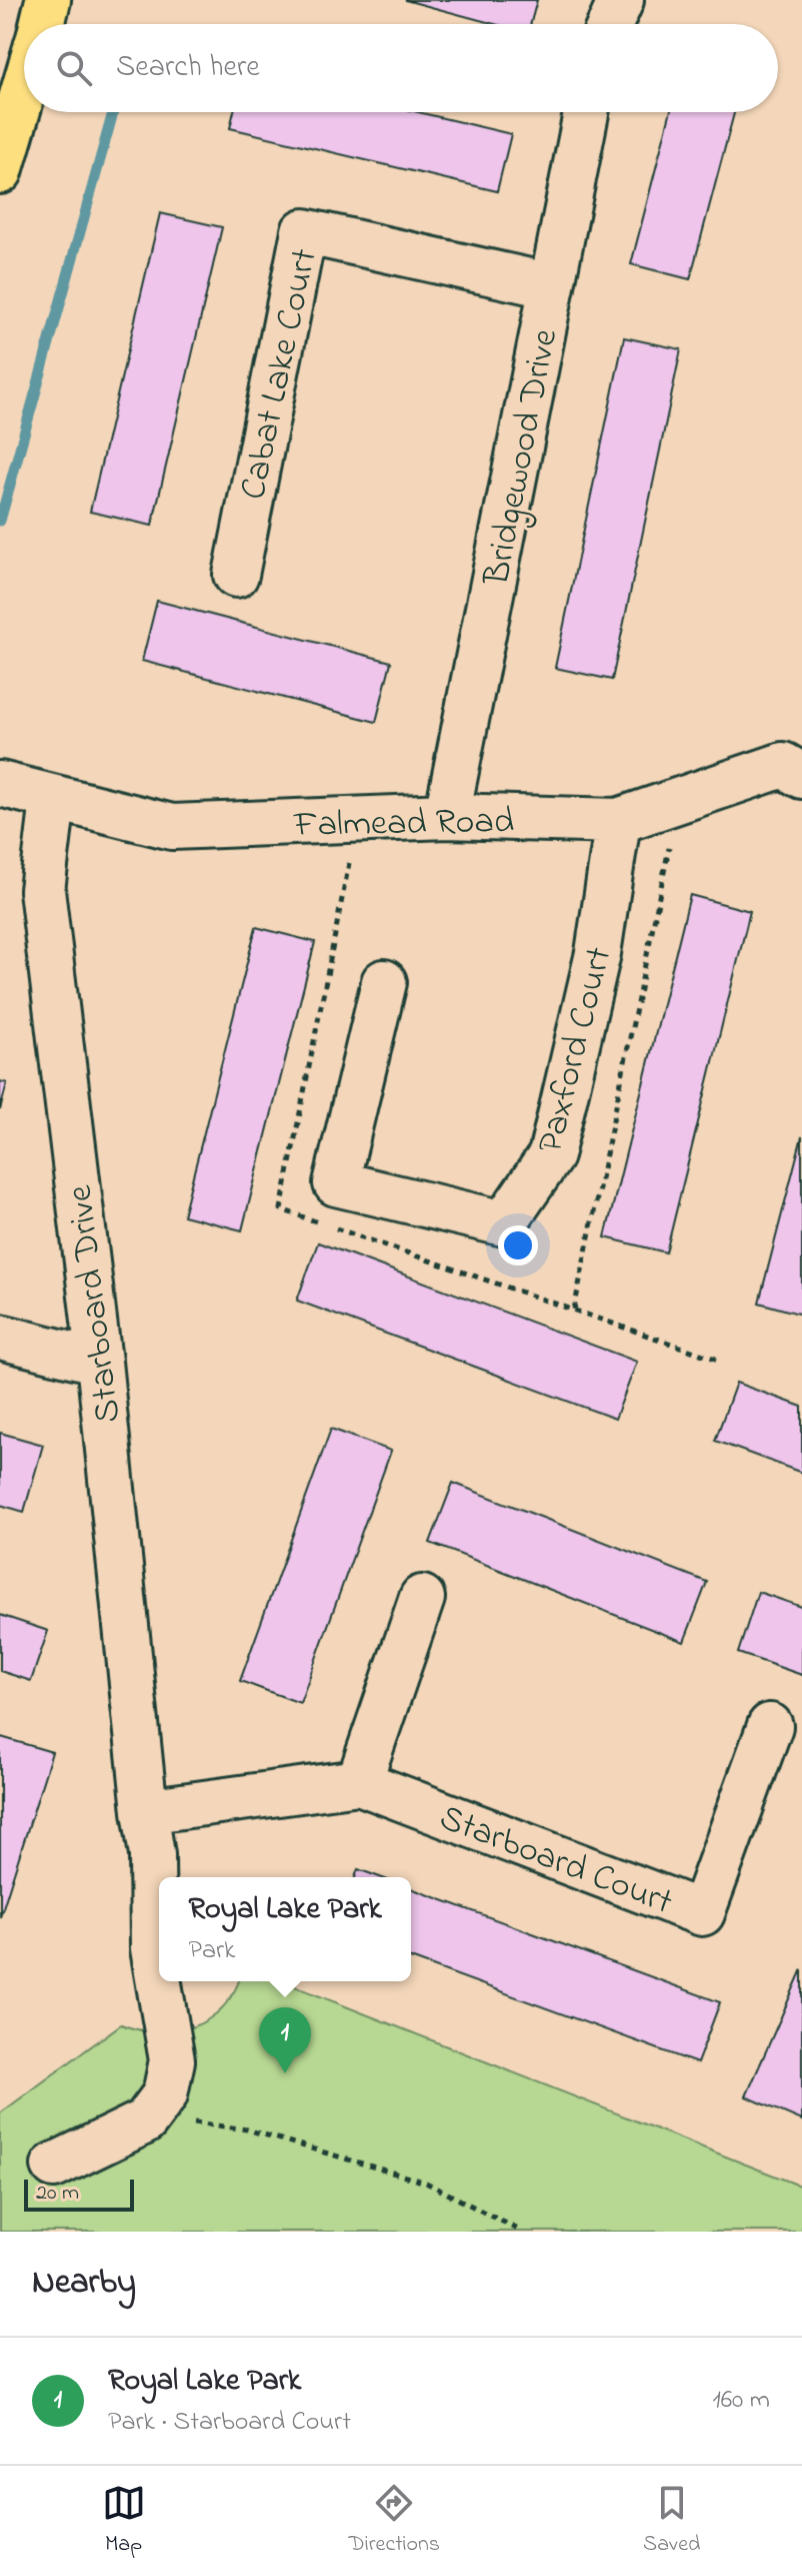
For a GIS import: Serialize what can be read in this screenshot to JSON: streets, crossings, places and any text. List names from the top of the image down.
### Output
{
  "streets": {
    "street": [
      "Cabat Lake Court",
      "Bridgewood Drive",
      "Falmead Road",
      "Paxford Court",
      "Starboard Drive",
      "Starboard Court"
    ]
  },
  "crossings": [
    ["Cabat Lake Court", "Bridgewood Drive"],
    ["Bridgewood Drive", "Falmead Road"],
    ["Falmead Road", "Paxford Court"],
    ["Falmead Road", "Starboard Drive"],
    ["Starboard Drive", "Starboard Court"]
  ],
  "scale_bar": "20 m",
  "page": {
    "search": "Search here",
    "popup": ["Royal Lake Park", "Park"],
    "pins": "1",
    "scale": "20 m",
    "heading": "Nearby",
    "list": [
      {
        "mark": "1",
        "name": "Royal Lake Park",
        "note": "Park · Starboard Court",
        "value": "160 m"
      }
    ],
    "nav": ["Map", "Directions", "Saved"]
  }
}
